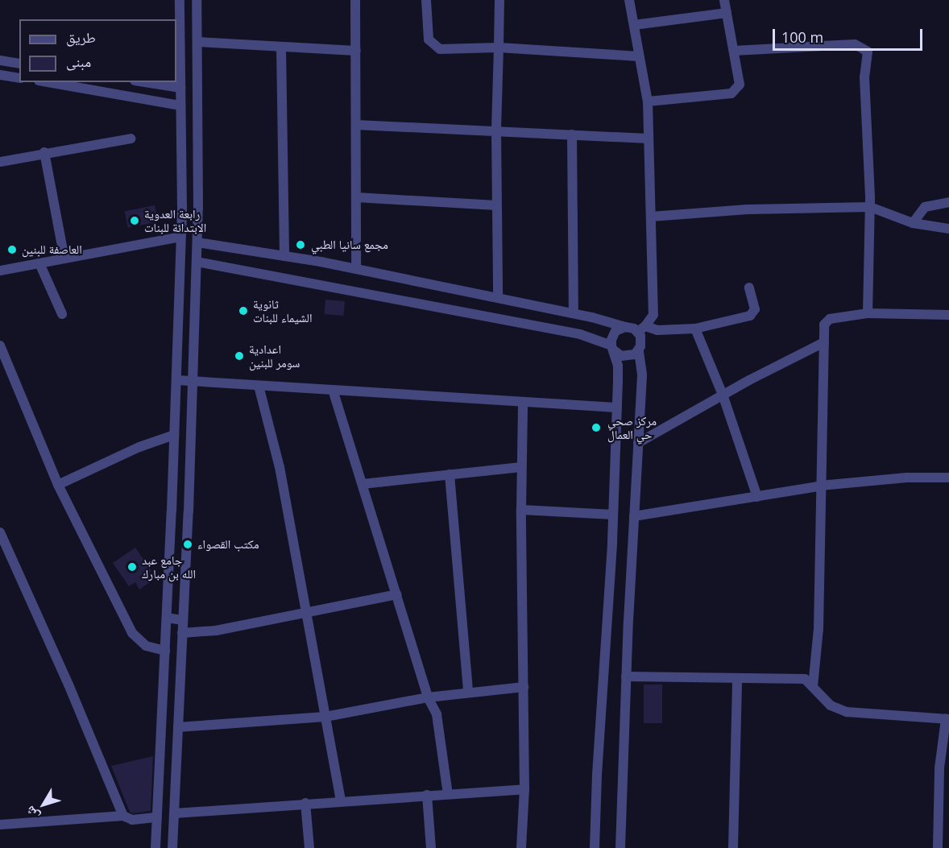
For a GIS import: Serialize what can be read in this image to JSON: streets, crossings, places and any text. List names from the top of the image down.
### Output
{
  "places": [
    "رابعة العدوية الابتدائة للبنات",
    "مجمع سانيا الطبي",
    "العاصفة للبنين",
    "ثانوية الشيماء للبنات",
    "اعدادية سومر للبنين",
    "مركز صحي حي العمال",
    "مكتب القصواء",
    "جامع عبد الله بن مبارك"
  ],
  "legend": ["طريق", "مبنى"],
  "scale_bar": "100 m",
  "north": "bottom left"
}
